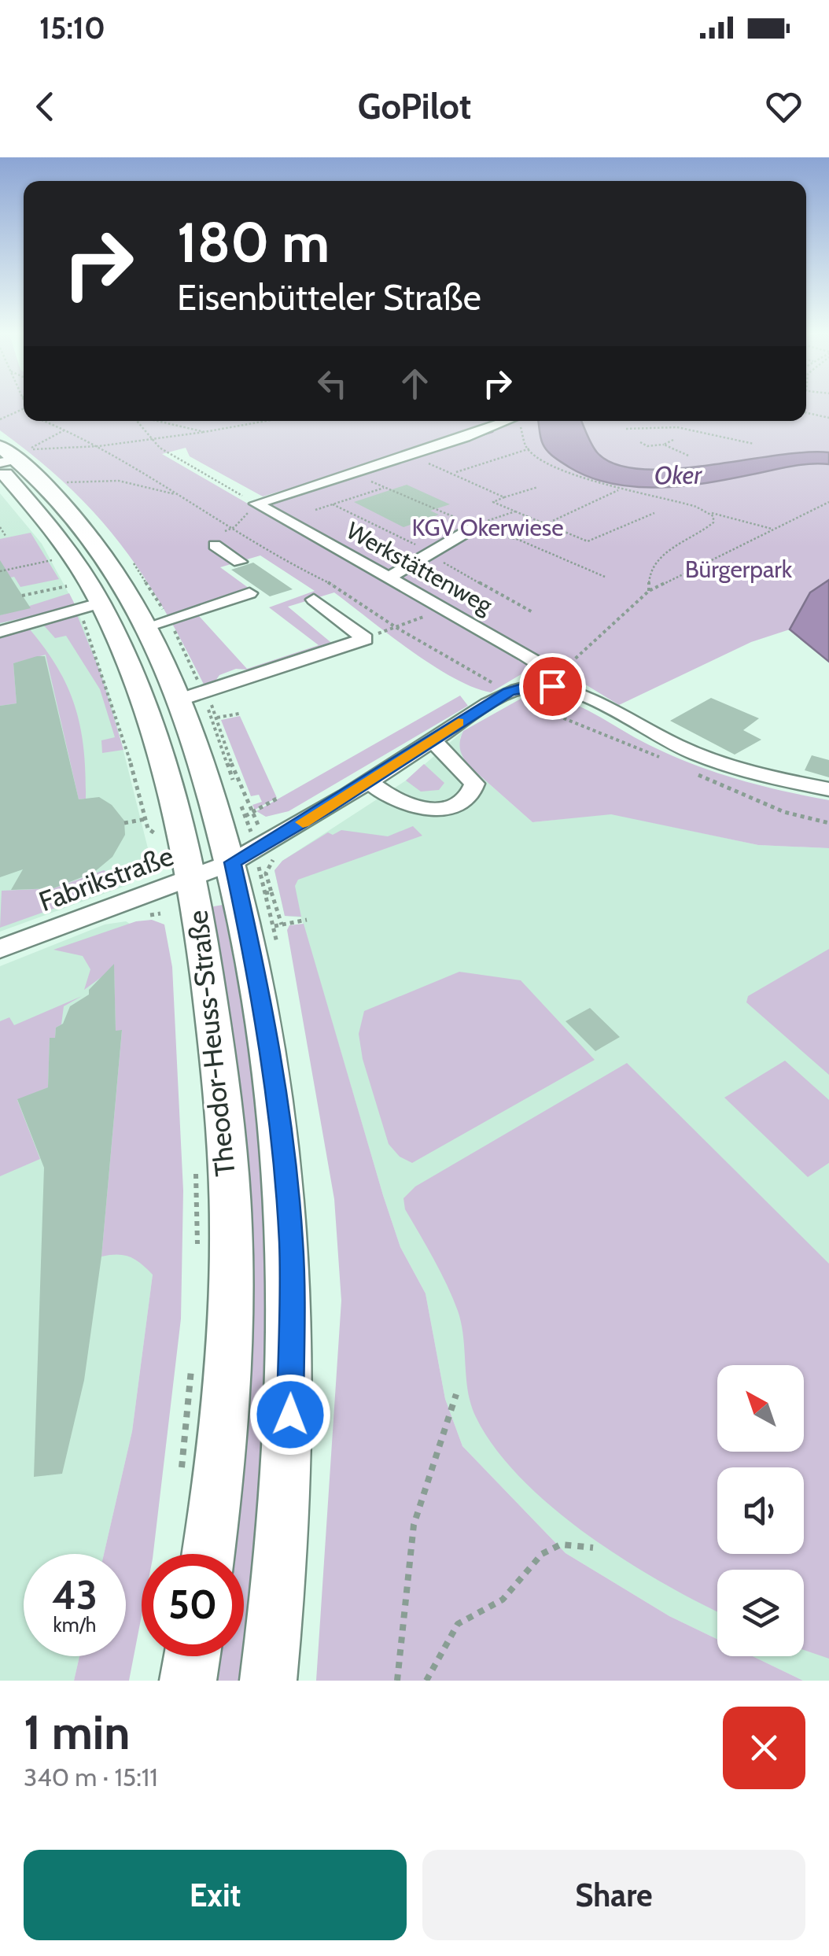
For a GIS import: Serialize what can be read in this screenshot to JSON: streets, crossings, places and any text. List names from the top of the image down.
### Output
{
  "streets": {
    "main road": ["Theodor-Heuss-Straße"],
    "street": ["Werkstättenweg", "Fabrikstraße"]
  },
  "crossings": [
    ["Werkstättenweg", "Fabrikstraße"],
    ["Fabrikstraße", "Theodor-Heuss-Straße"]
  ],
  "water": ["Oker"],
  "parks": ["KGV Okerwiese", "Bürgerpark"],
  "north": "top left",
  "page": {
    "status": "15:10",
    "header": "GoPilot",
    "turn": ["180 m", "Eisenbütteler Straße"],
    "speed": "43 km/h",
    "limit": "50",
    "heading": ["1 min", "340 m · 15:11"],
    "buttons": ["Exit", "Share"]
  }
}
